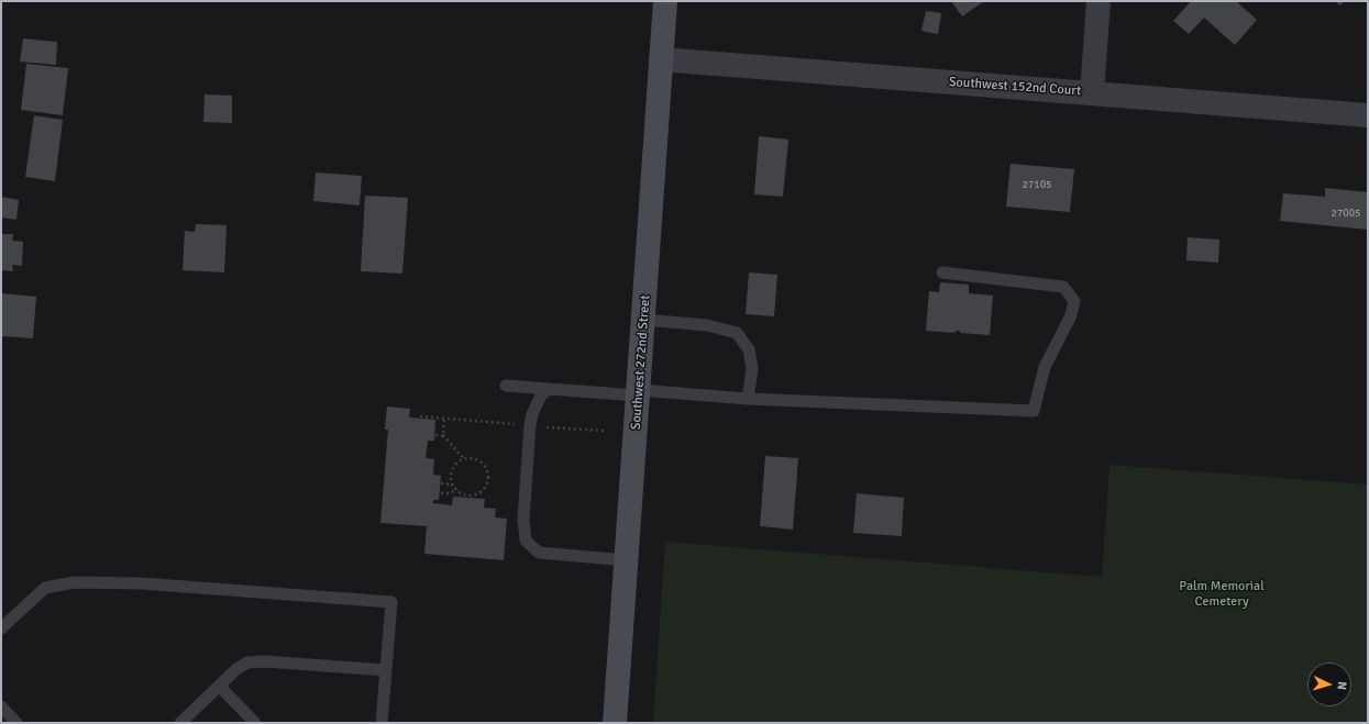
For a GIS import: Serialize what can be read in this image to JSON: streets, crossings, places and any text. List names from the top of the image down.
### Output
{
  "streets": {
    "street": ["Southwest 152nd Court", "Southwest 272nd Street"]
  },
  "crossings": [
    ["Southwest 152nd Court", "Southwest 272nd Street"]
  ],
  "parks": ["Palm Memorial Cemetery"],
  "house_numbers": ["27105", "27005"],
  "north": "right"
}
